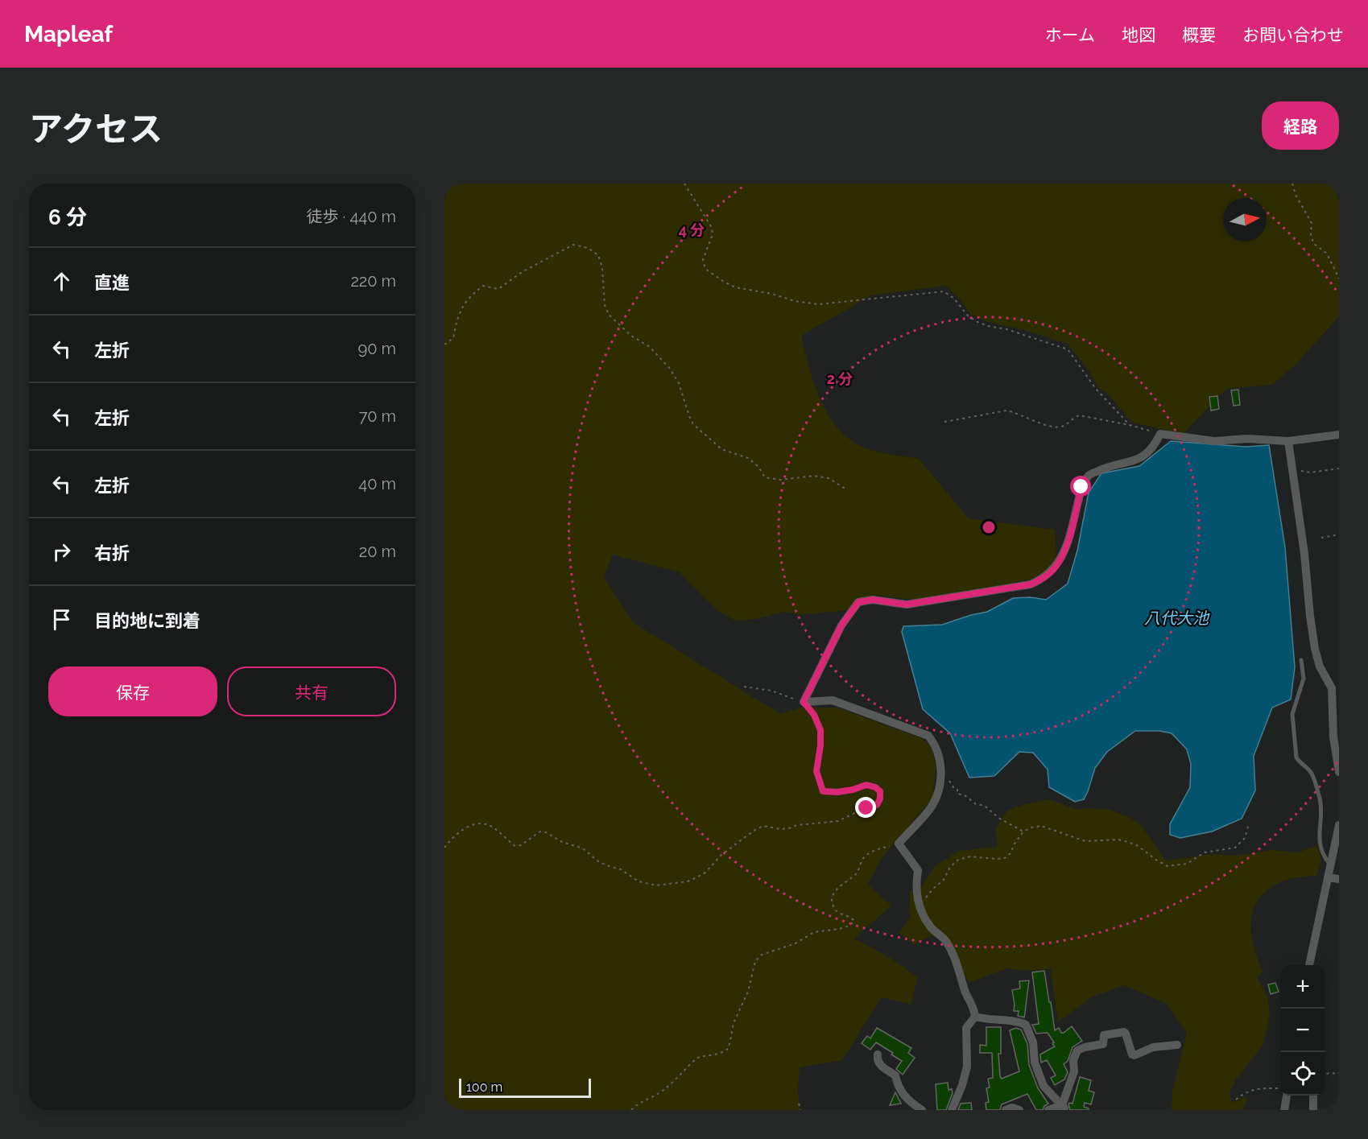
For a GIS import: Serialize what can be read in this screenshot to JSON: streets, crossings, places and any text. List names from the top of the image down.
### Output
{
  "water": ["八代大池"],
  "scale_bar": "100 m",
  "north": "right",
  "page": {
    "header": "Mapleaf",
    "nav": [
      "ホーム",
      "地図",
      "概要",
      "お問い合わせ"
    ],
    "title": "アクセス",
    "buttons": [
      "経路",
      ["保存", "共有"]
    ],
    "heading": ["6 分", "徒歩 · 440 m"],
    "list": [
      ["直進", "220 m"],
      ["左折", "90 m"],
      ["左折", "70 m"],
      ["左折", "40 m"],
      ["右折", "20 m"],
      "目的地に到着"
    ],
    "map_buttons": ["+", "−"],
    "scale": "100 m"
  },
  "rings": ["4 分", "2 分"]
}
